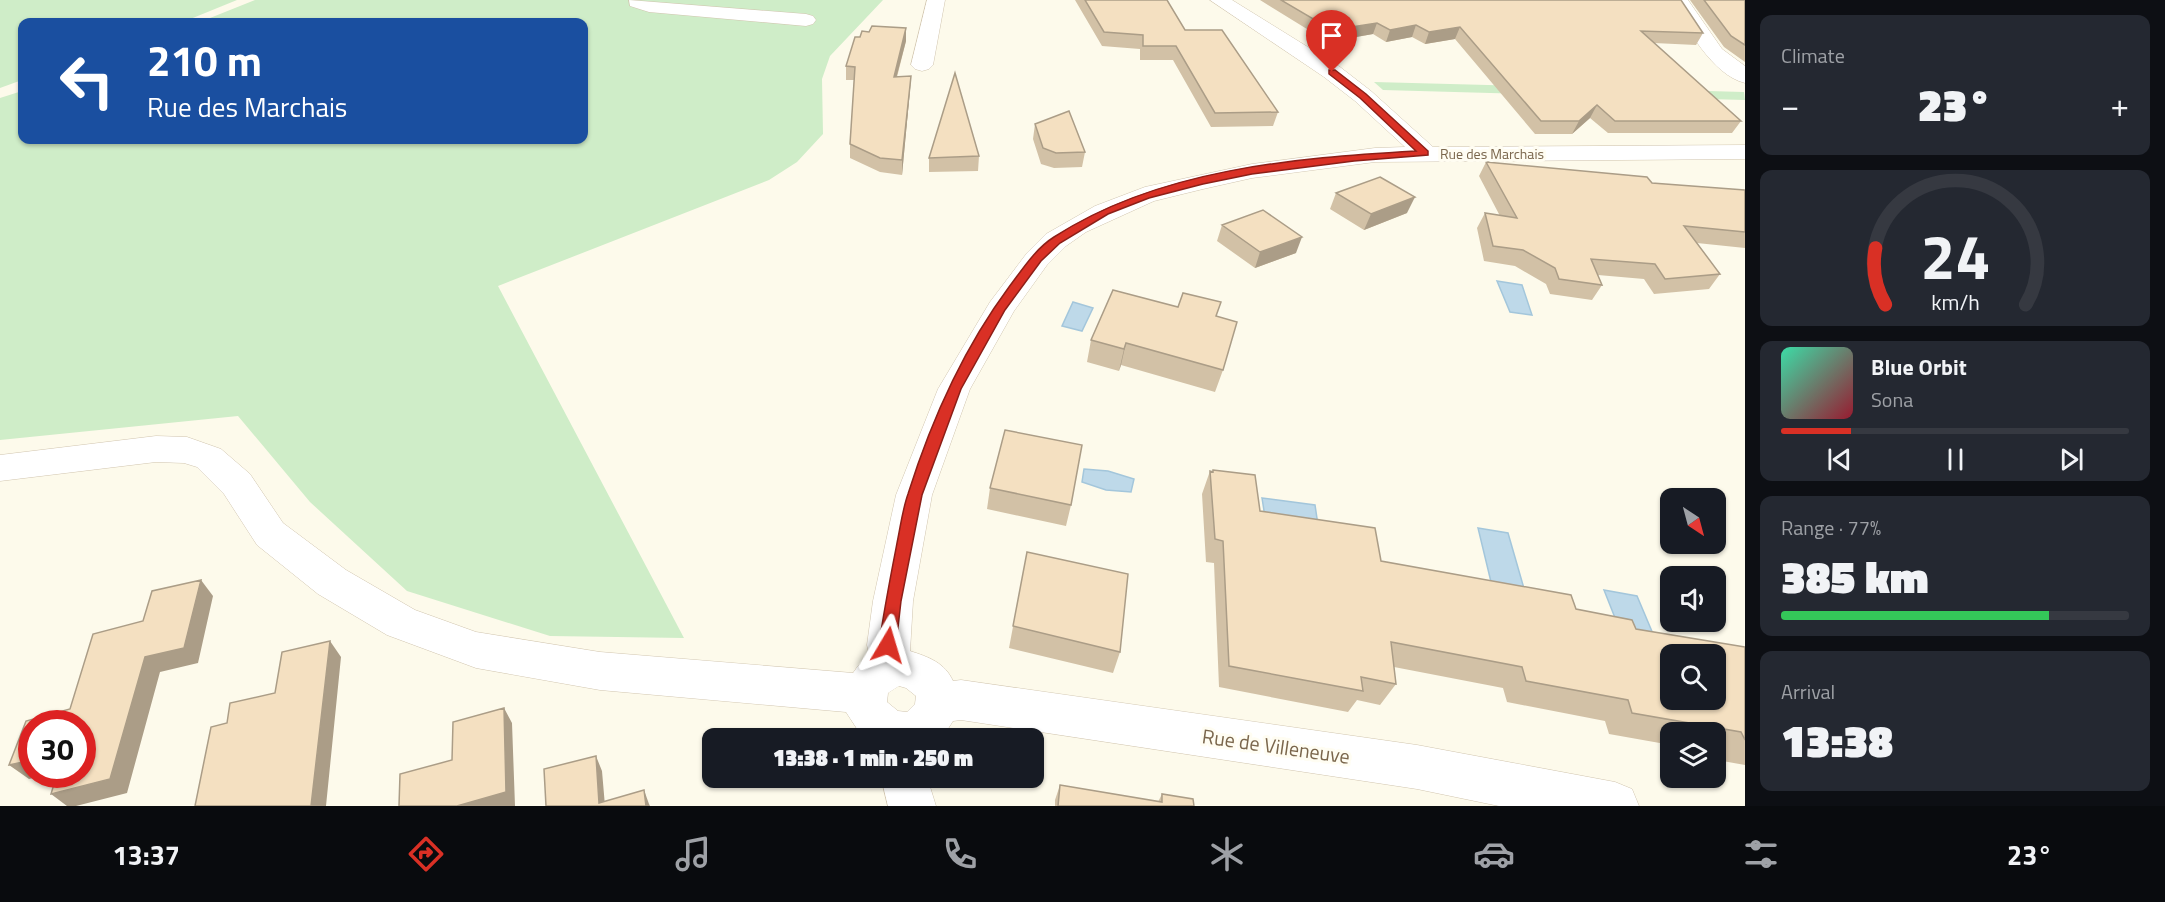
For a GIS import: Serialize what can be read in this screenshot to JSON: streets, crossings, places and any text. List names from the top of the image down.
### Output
{
  "streets": {
    "street": ["Rue des Marchais", "Rue de Villeneuve"]
  },
  "north": "bottom right",
  "page": {
    "tile": [
      "Climate",
      ["Range · 77%", "385 km"],
      ["Arrival", "13:38"]
    ],
    "turn": ["210 m", "Rue des Marchais"],
    "heat": ["−", "23°", "+"],
    "song": ["Blue Orbit", "Sona"],
    "limit": "30",
    "trip": "13:38 · 1 min · 250 m",
    "tabs": ["13:37", "23°"],
    "gauge": ["24", "km/h"]
  }
}
